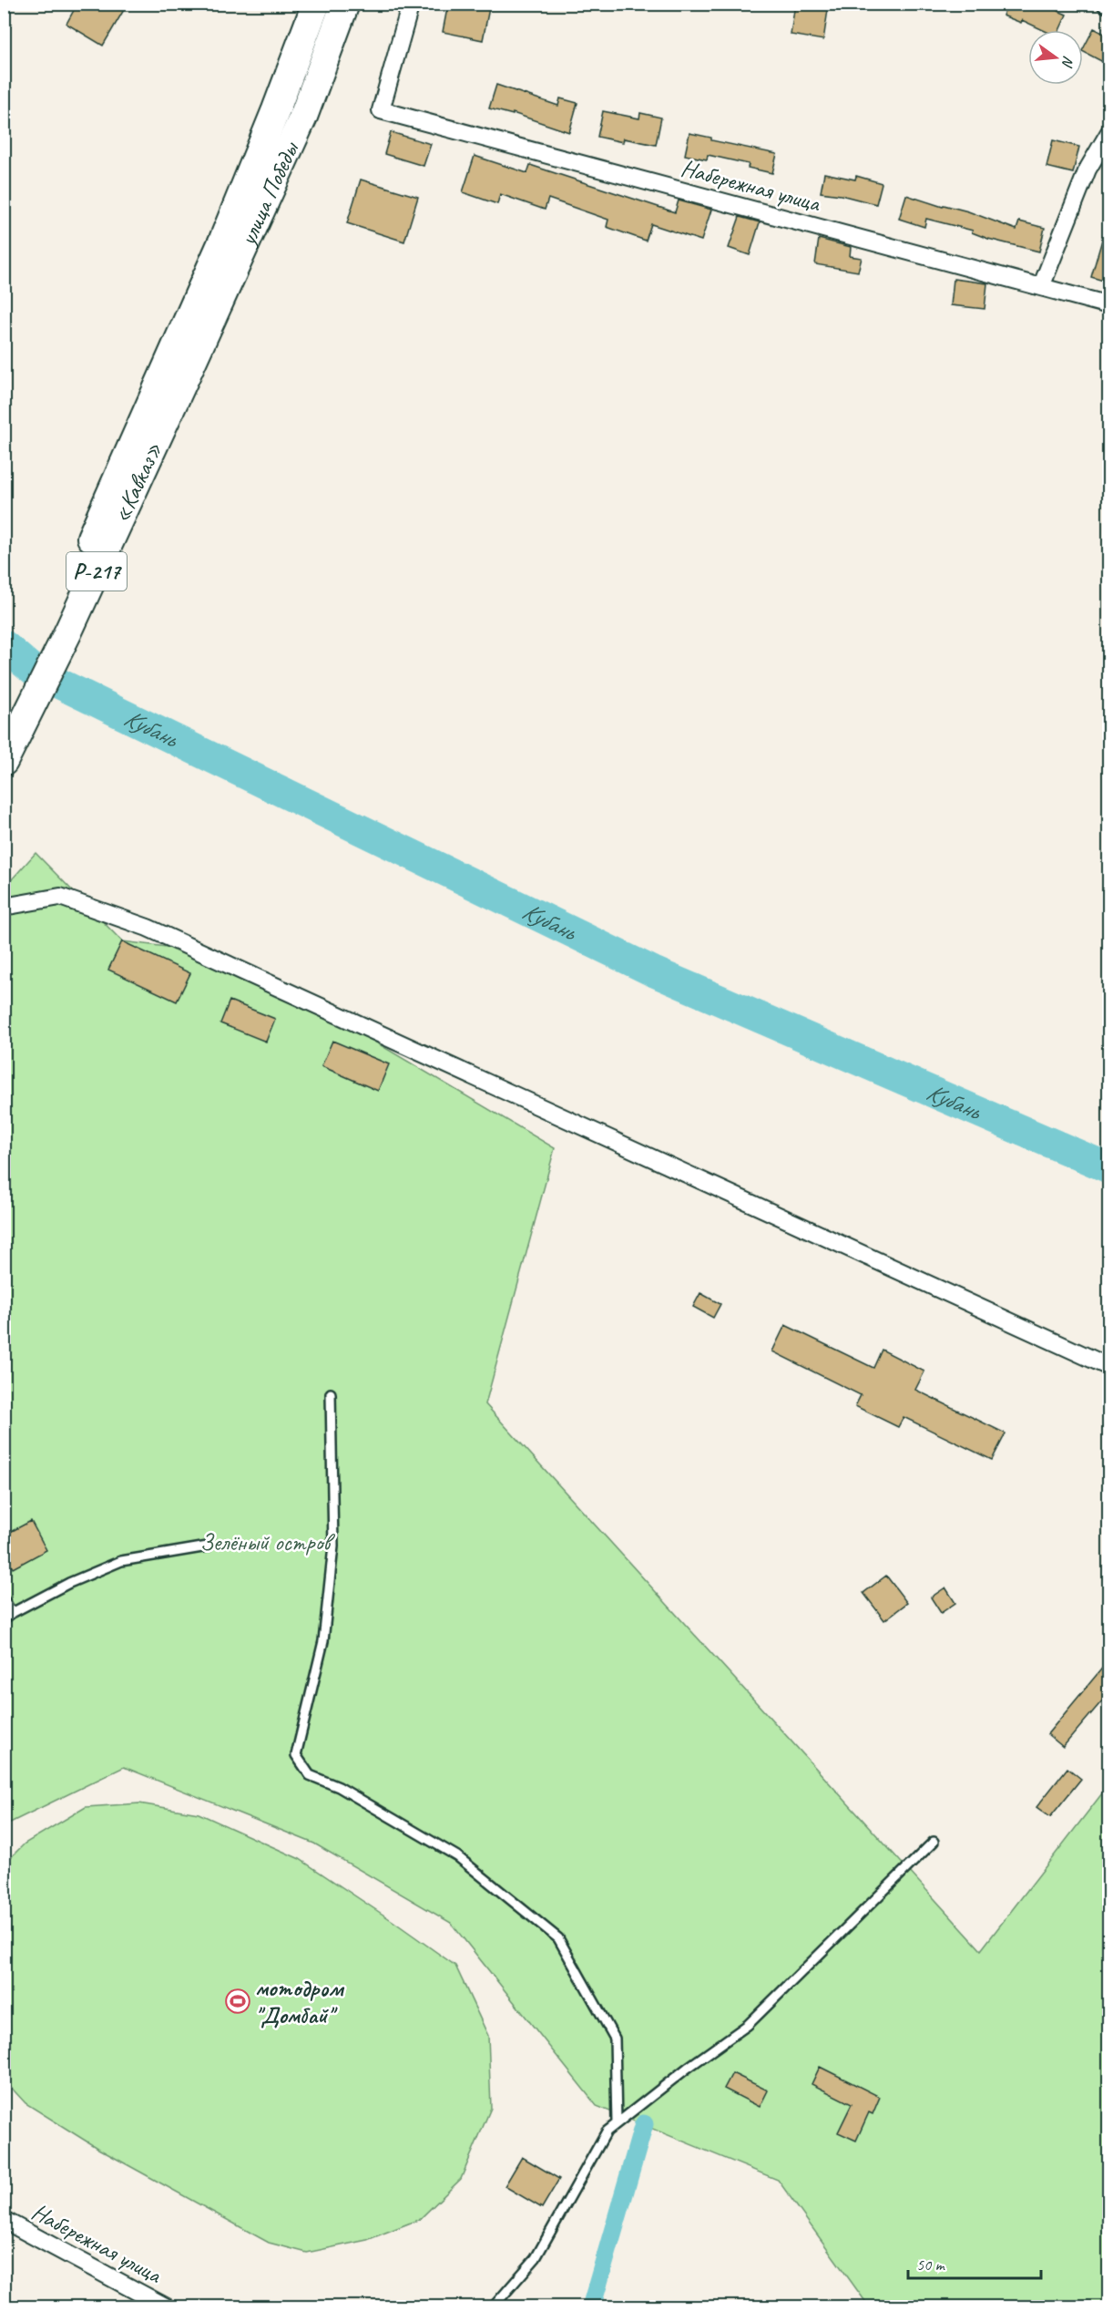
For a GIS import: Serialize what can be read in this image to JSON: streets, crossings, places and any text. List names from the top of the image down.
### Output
{
  "streets": {
    "highway": ["улица Победы", "«Кавказ»", "Р-217"],
    "street": ["Набережная улица"]
  },
  "crossings": [
    ["улица Победы", "«Кавказ»"]
  ],
  "water": ["Кубань"],
  "parks": ["Зелёный остров"],
  "places": {
    "sports": ["мотодром \"Домбай\""]
  },
  "scale_bar": "50 m",
  "north": "right"
}
